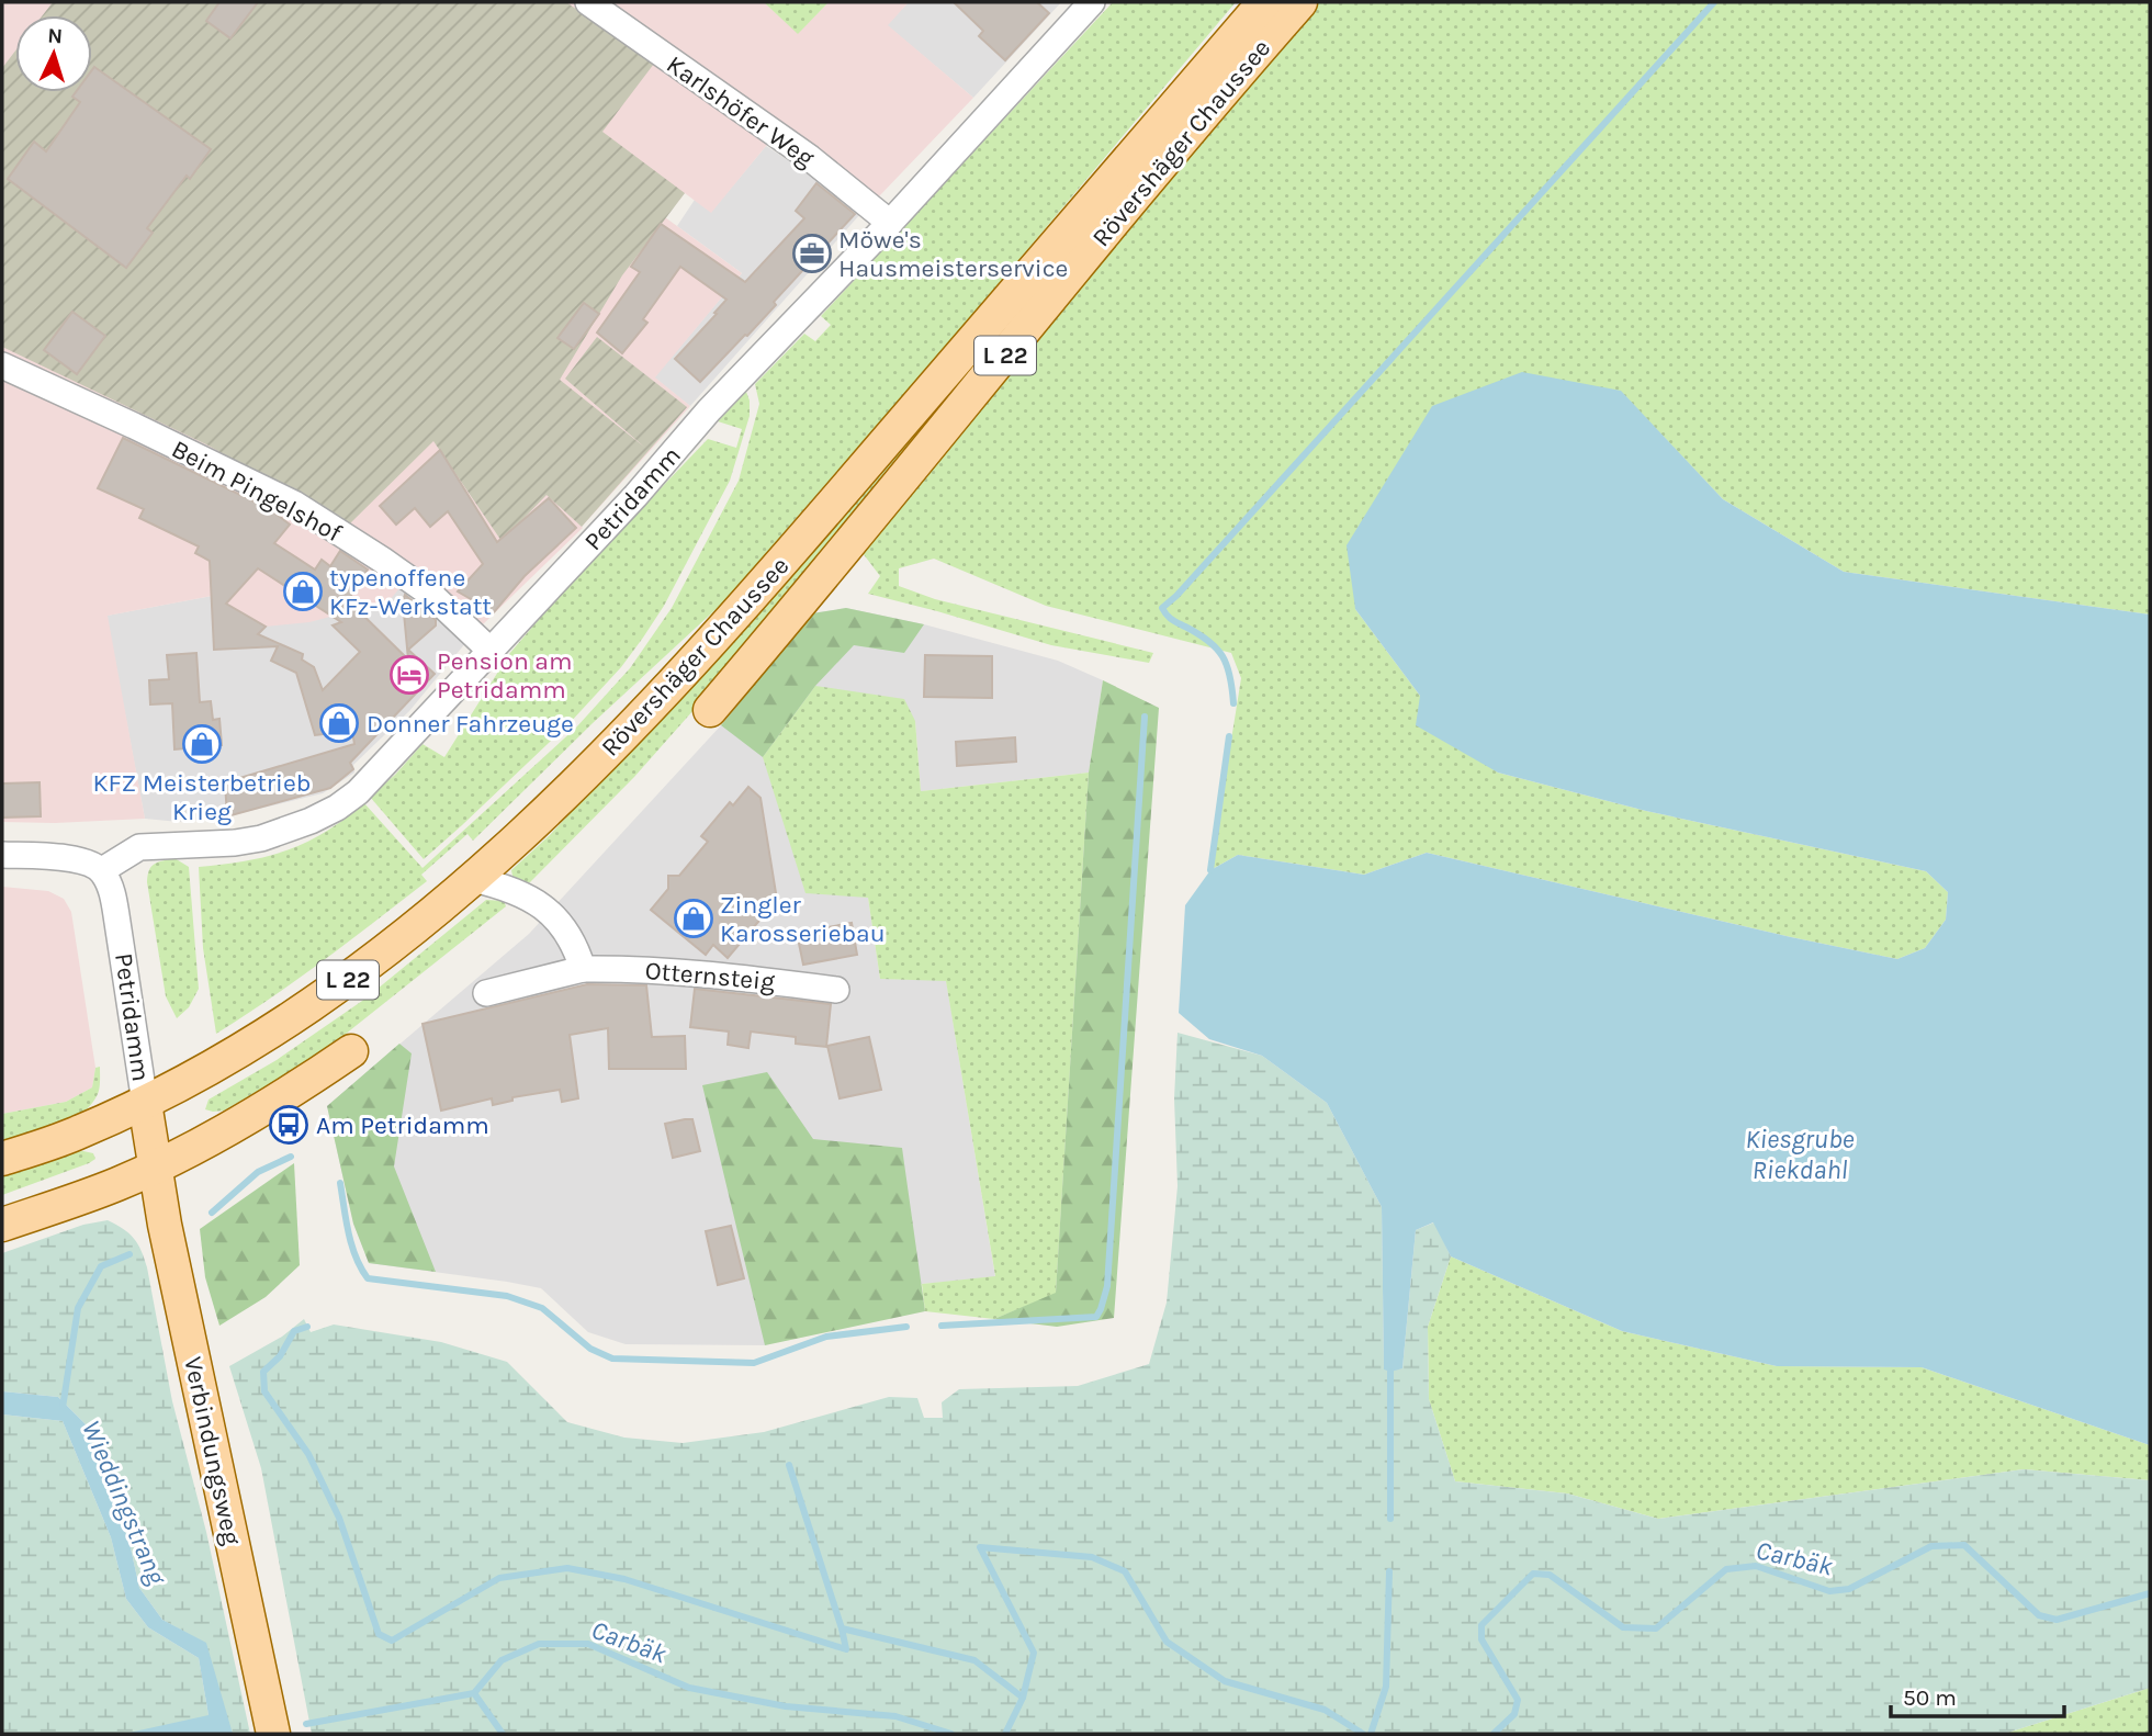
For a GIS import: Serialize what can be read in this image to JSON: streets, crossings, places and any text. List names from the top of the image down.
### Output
{
  "streets": {
    "main road": [
      "Rövershäger Chaussee",
      "L 22",
      "Petridamm",
      "Verbindungsweg"
    ],
    "street": ["Karlshöfer Weg", "Beim Pingelshof", "Otternsteig"]
  },
  "crossings": [
    ["Karlshöfer Weg", "Petridamm"],
    ["Rövershäger Chaussee", "Petridamm"],
    ["Beim Pingelshof", "Petridamm"],
    ["Petridamm", "Verbindungsweg"]
  ],
  "water": ["Kiesgrube Riekdahl", "Wieddingstrang", "Carbäk"],
  "places": {
    "office": ["Möwe's Hausmeisterservice"],
    "shop": [
      "typenoffene KFz-Werkstatt",
      "Donner Fahrzeuge",
      "KFZ Meisterbetrieb Krieg",
      "Zingler Karosseriebau"
    ],
    "hotel": ["Pension am Petridamm"],
    "bus stop": ["Am Petridamm"]
  },
  "scale_bar": "50 m",
  "north": "top"
}
